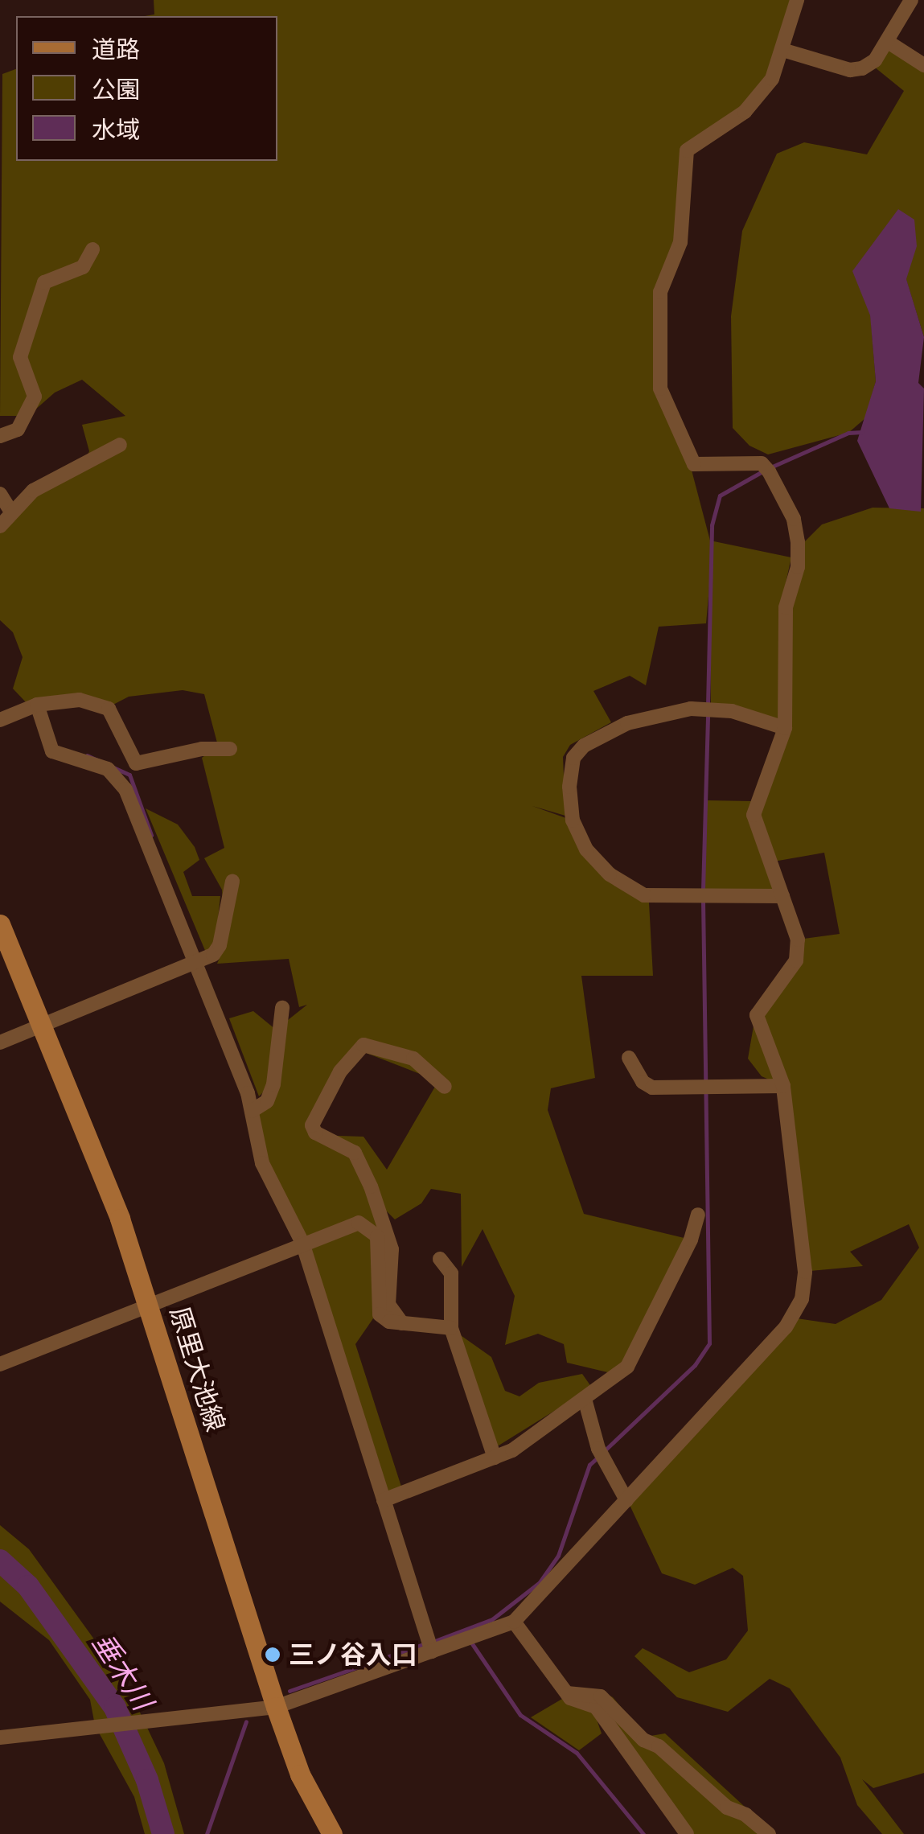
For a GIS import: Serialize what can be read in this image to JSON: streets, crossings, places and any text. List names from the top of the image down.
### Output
{
  "streets": {
    "main road": ["原里大池線"]
  },
  "water": ["垂木川"],
  "places": ["三ノ谷入口"],
  "legend": ["道路", "公園", "水域"]
}
